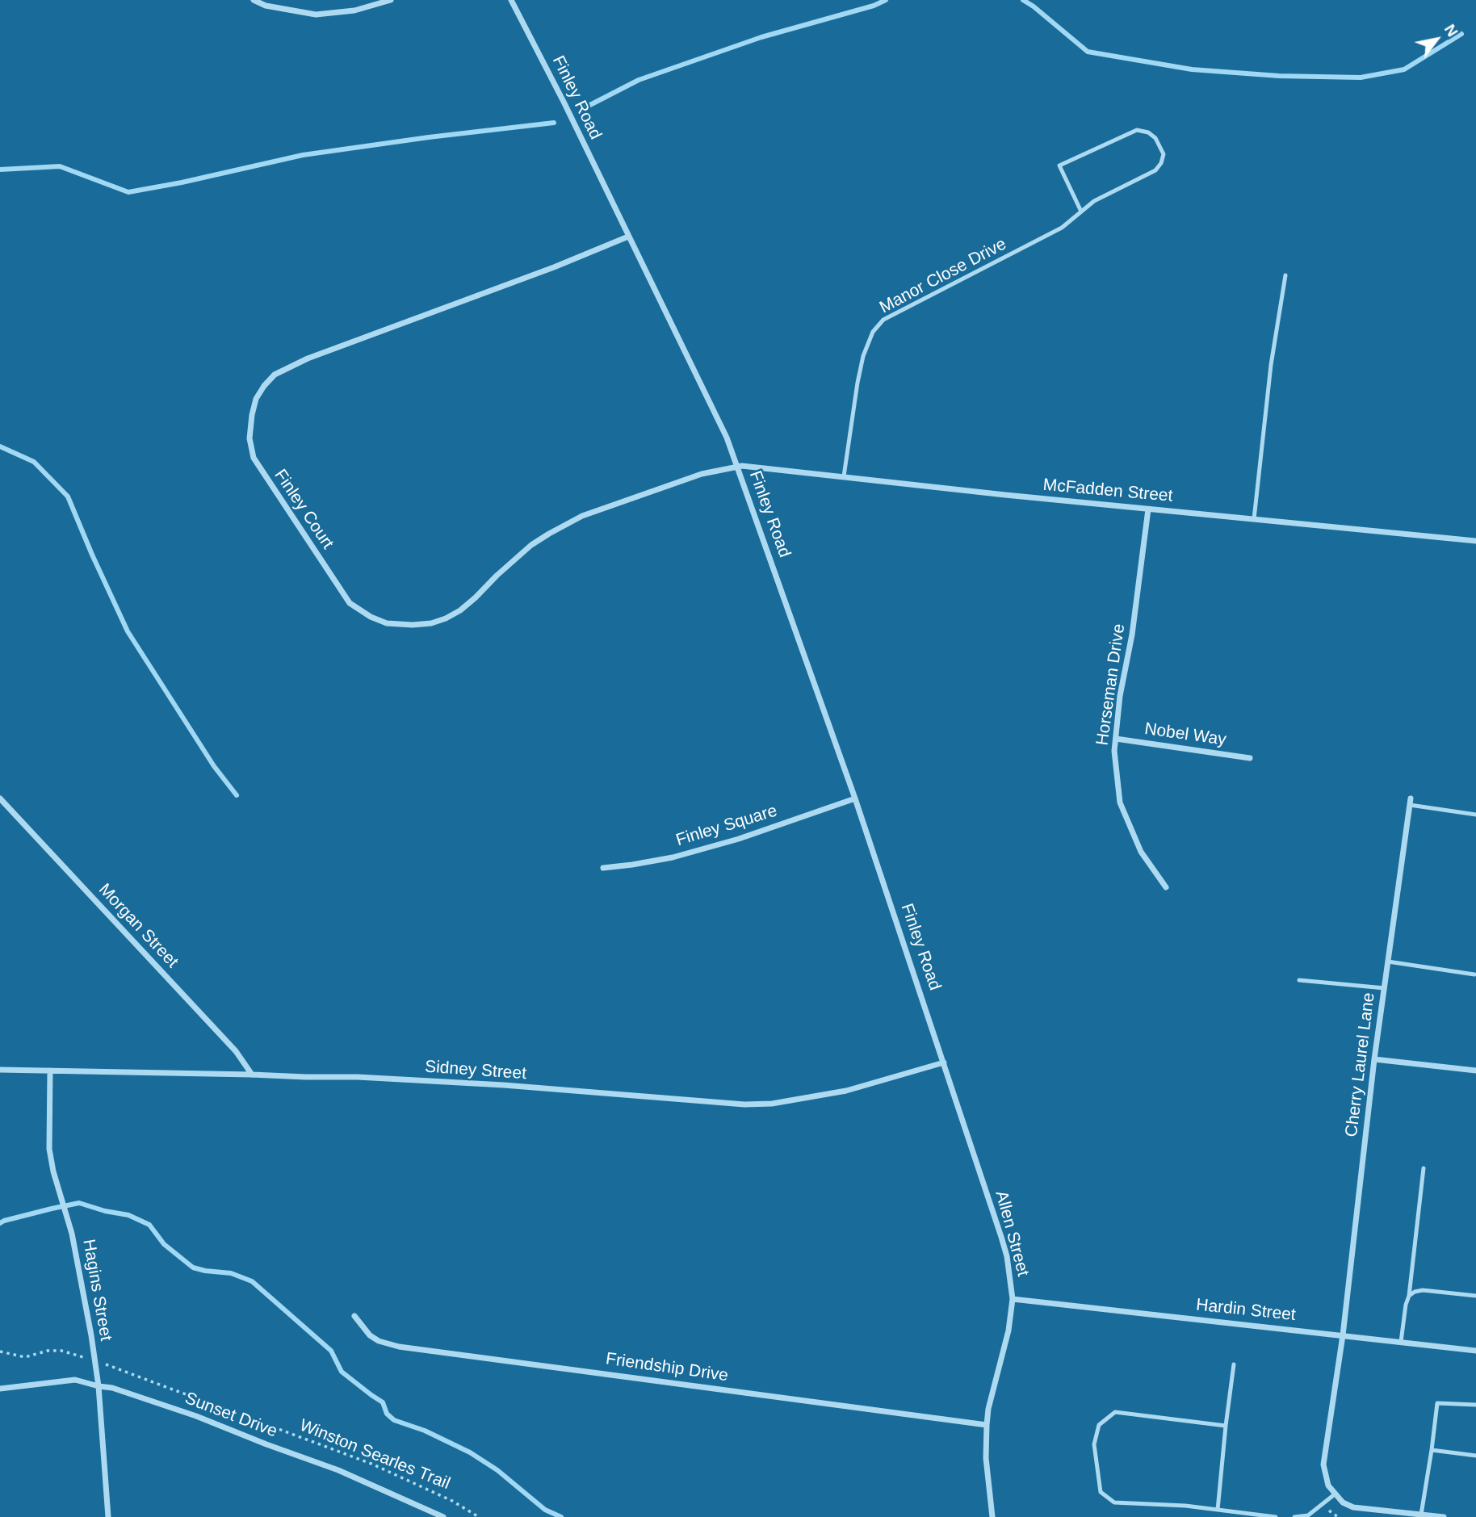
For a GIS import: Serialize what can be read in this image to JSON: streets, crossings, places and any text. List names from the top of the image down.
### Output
{
  "streets": {
    "street": [
      "Finley Road",
      "McFadden Street",
      "Finley Court",
      "Horseman Drive",
      "Nobel Way",
      "Finley Square",
      "Morgan Street",
      "Cherry Laurel Lane",
      "Sidney Street",
      "Allen Street",
      "Hagins Street",
      "Hardin Street",
      "Friendship Drive",
      "Sunset Drive"
    ],
    "lane": ["Manor Close Drive"],
    "path": ["Winston Searles Trail"]
  },
  "crossings": [
    ["Finley Road", "McFadden Street"],
    ["Finley Road", "Finley Court"],
    ["Finley Road", "Finley Square"],
    ["Finley Road", "Sidney Street"],
    ["Finley Road", "Allen Street"],
    ["Manor Close Drive", "McFadden Street"],
    ["McFadden Street", "Finley Court"],
    ["McFadden Street", "Horseman Drive"],
    ["Horseman Drive", "Nobel Way"],
    ["Morgan Street", "Sidney Street"],
    ["Cherry Laurel Lane", "Hardin Street"],
    ["Sidney Street", "Allen Street"],
    ["Sidney Street", "Hagins Street"],
    ["Allen Street", "Hardin Street"],
    ["Allen Street", "Friendship Drive"],
    ["Hagins Street", "Sunset Drive"],
    ["Hagins Street", "Winston Searles Trail"]
  ],
  "north": "top right"
}
